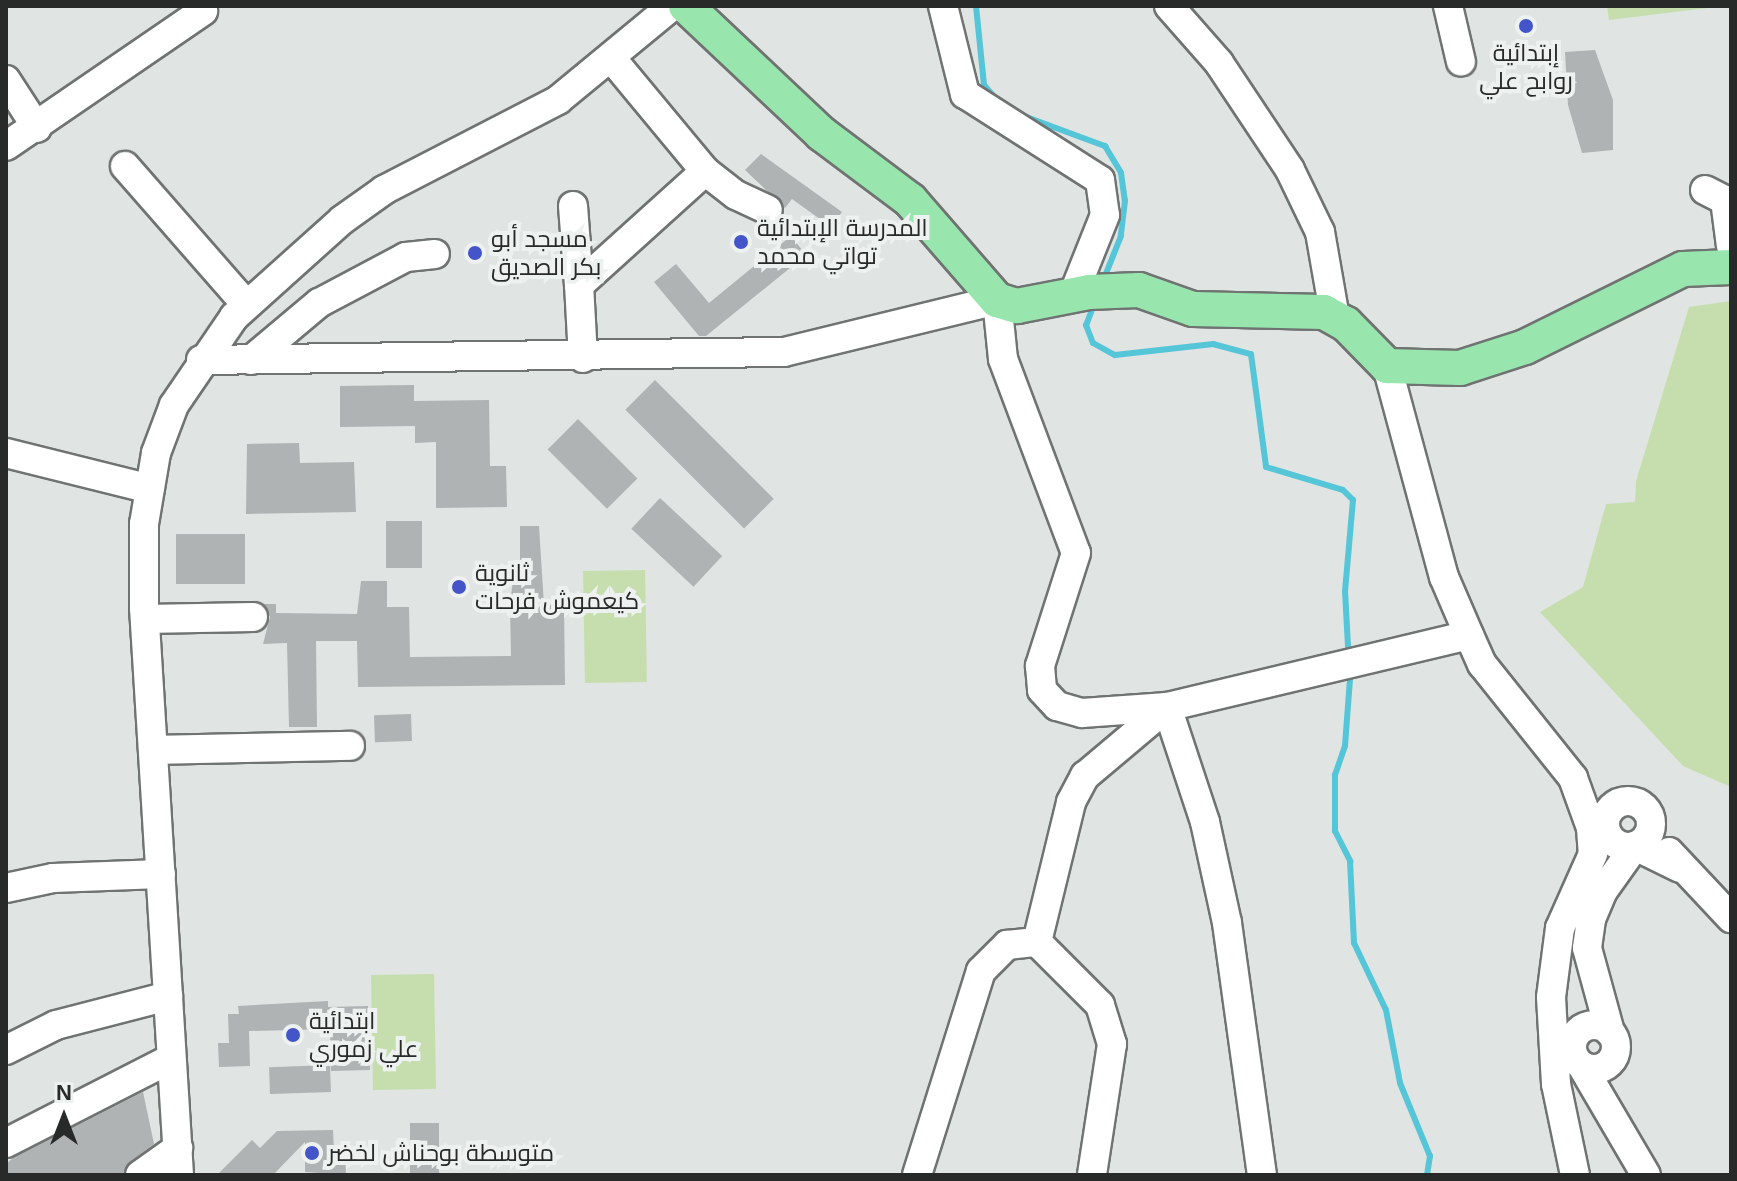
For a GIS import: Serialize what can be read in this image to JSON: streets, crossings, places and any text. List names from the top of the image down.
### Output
{
  "places": [
    "إبتدائية روابح علي",
    "المدرسة الإبتدائية تواتي محمد",
    "مسجد أبو بكر الصديق",
    "ثانوية كيعموش فرحات",
    "ابتدائية علي زموري",
    "متوسطة بوحناش لخضر"
  ],
  "north": "top"
}
